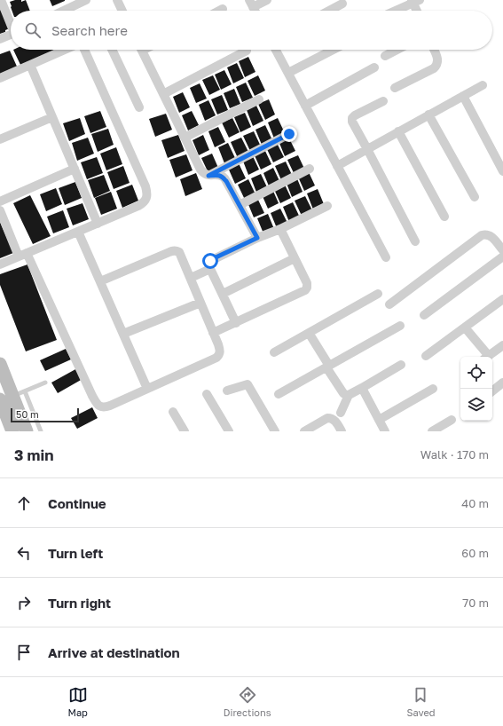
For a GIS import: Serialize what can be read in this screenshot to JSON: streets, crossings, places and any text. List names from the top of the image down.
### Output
{
  "scale_bar": "50 m",
  "page": {
    "search": "Search here",
    "scale": "50 m",
    "heading": ["3 min", "Walk · 170 m"],
    "list": [
      ["Continue", "40 m"],
      ["Turn left", "60 m"],
      ["Turn right", "70 m"],
      "Arrive at destination"
    ],
    "nav": ["Map", "Directions", "Saved"]
  }
}
